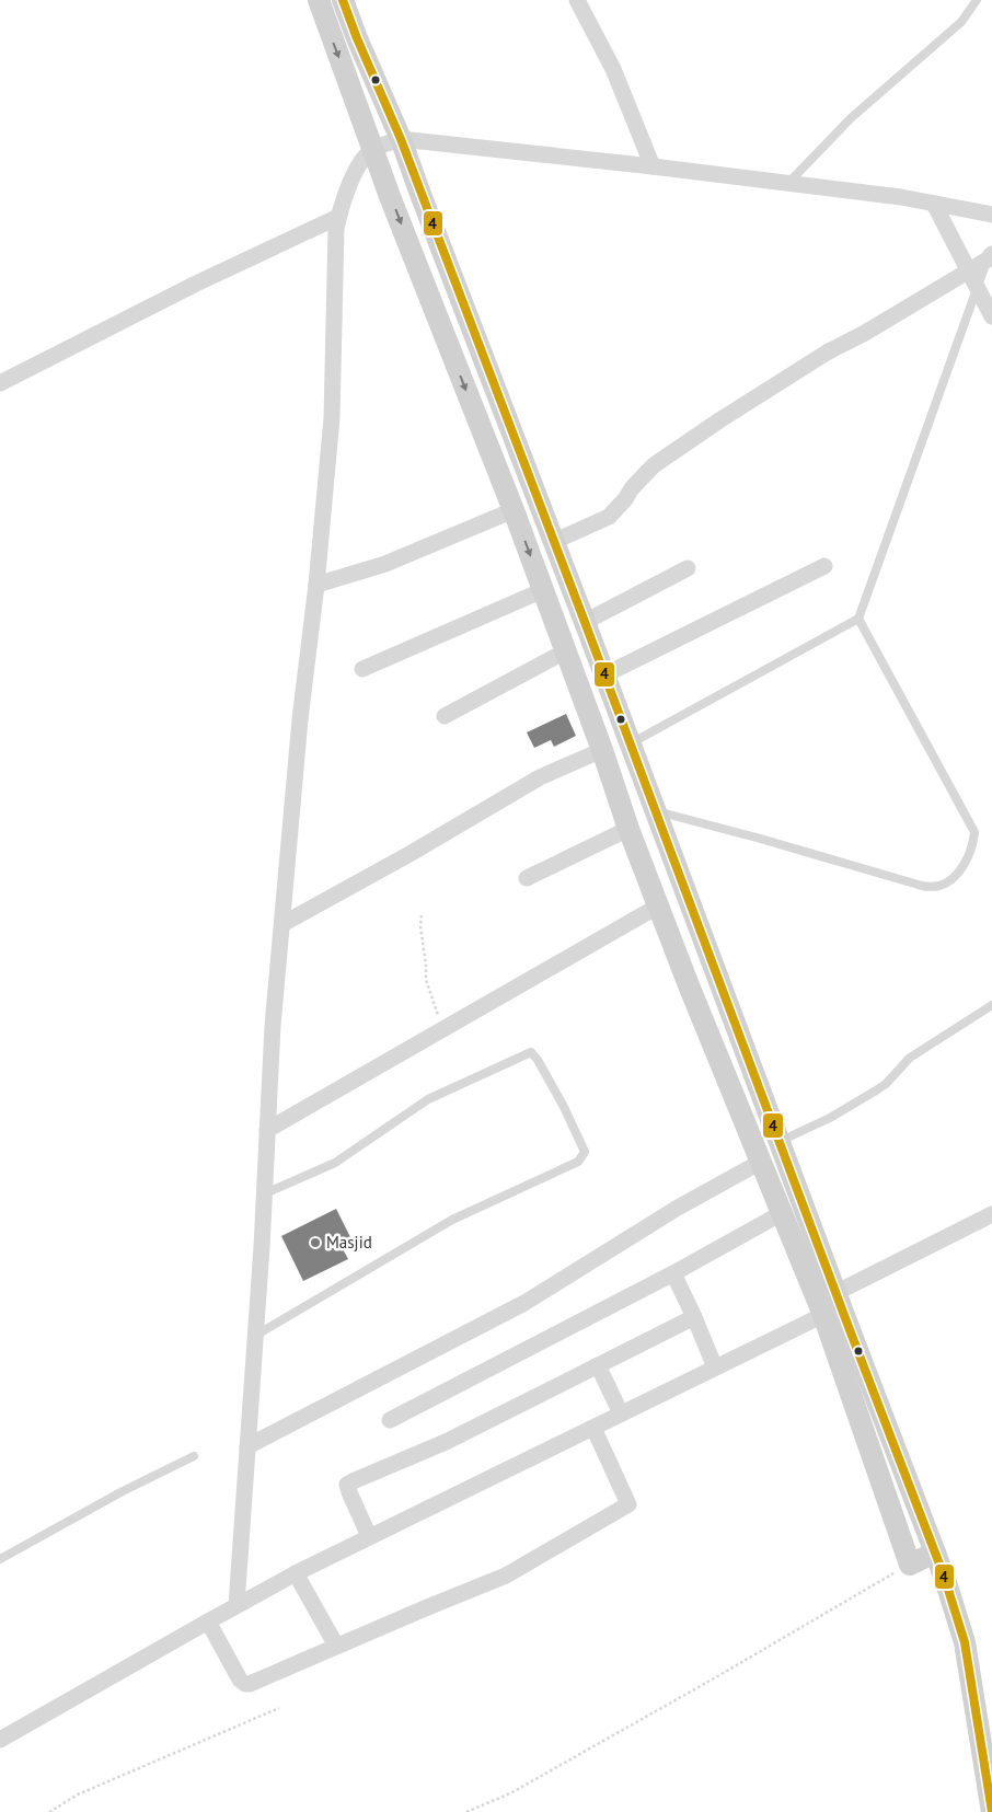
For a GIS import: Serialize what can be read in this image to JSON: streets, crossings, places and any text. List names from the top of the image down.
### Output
{
  "places": ["Masjid"],
  "lines": ["transit line 4"]
}
